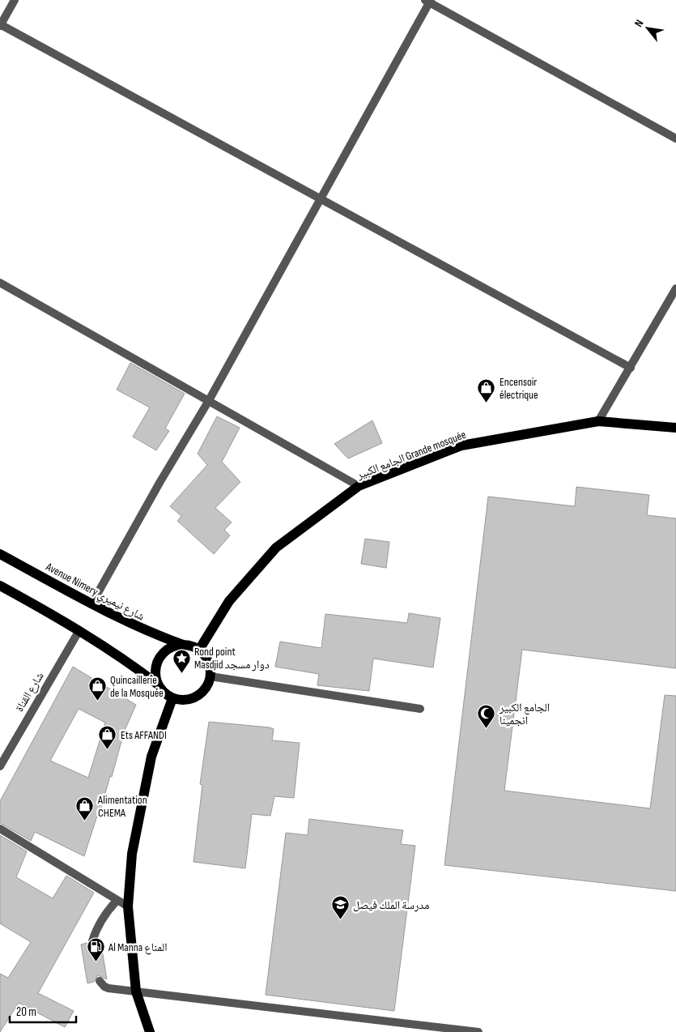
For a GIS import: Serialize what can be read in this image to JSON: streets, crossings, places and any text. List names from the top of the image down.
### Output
{
  "streets": {
    "main road": ["الجامع الكبير Grande mosquée", "Avenue Nimery شارع نيميري"],
    "street": ["شارع القناة"]
  },
  "crossings": [
    ["الجامع الكبير Grande mosquée", "Avenue Nimery شارع نيميري"]
  ],
  "places": {
    "shop": [
      "Encensoir électrique",
      "Quincaillerie de la Mosquée",
      "Ets AFFANDI",
      "Alimentation CHEMA"
    ],
    "place": ["Rond point Masdjid دوار مسجد"],
    "mosque": ["الجامع الكبير انجمينا"],
    "school or university": ["مدرسة الملك فيصل"],
    "fuel station": ["Al Manna المناع"]
  },
  "scale_bar": "20 m",
  "north": "top left"
}
